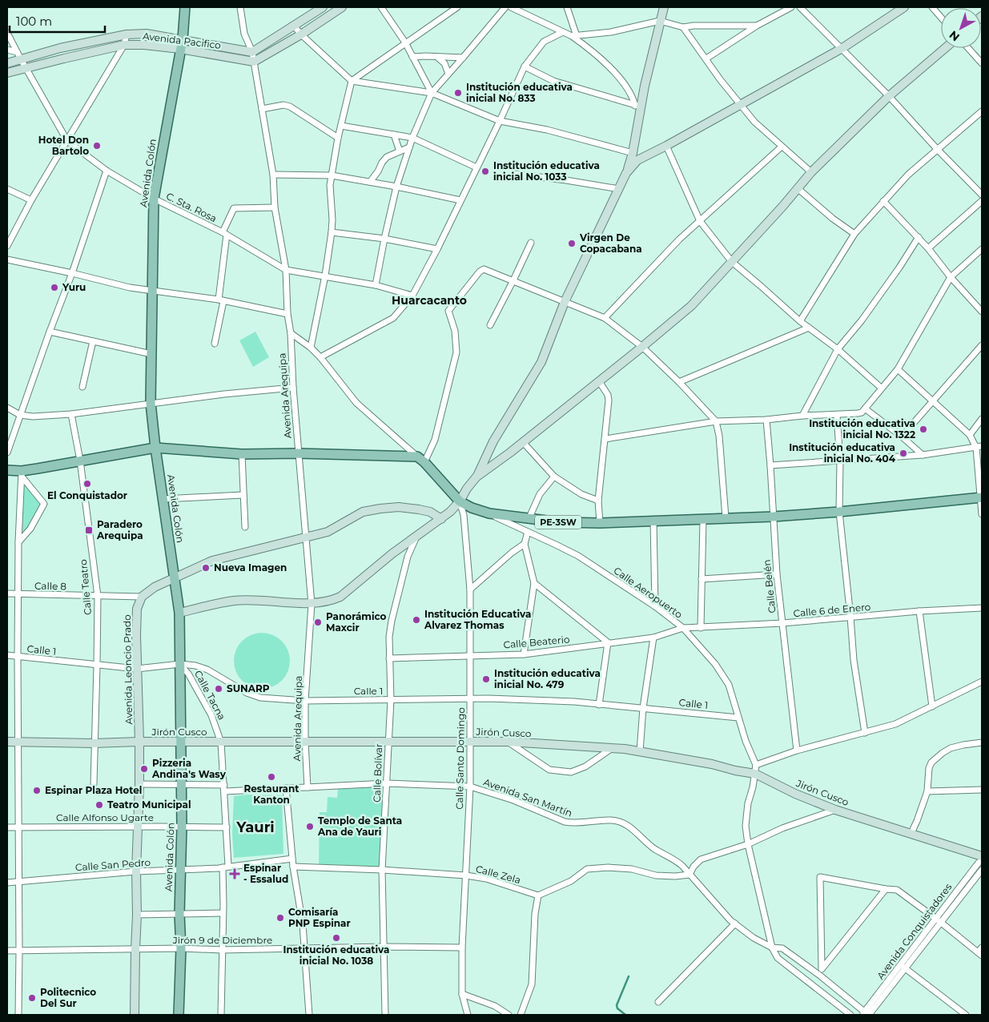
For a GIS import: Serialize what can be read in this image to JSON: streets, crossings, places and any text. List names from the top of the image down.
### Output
{
  "streets": {
    "main road": [
      "Avenida Pacifico",
      "Avenida Colón",
      "PE-3SW",
      "Avenida Leoncio Prado",
      "Jirón Cusco"
    ],
    "street": [
      "C. Sta. Rosa",
      "Avenida Arequipa",
      "Calle 8",
      "Calle Belén",
      "Calle Teatro",
      "Calle Aeropuerto",
      "Calle 6 de Enero",
      "Calle Beaterio",
      "Calle 1",
      "Calle Tacna",
      "Calle Santo Domingo",
      "Calle Bolívar",
      "Avenida San Martín",
      "Calle Alfonso Ugarte",
      "Calle San Pedro",
      "Calle Zela",
      "Avenida Conquistadores",
      "Jirón 9 de Diciembre"
    ]
  },
  "crossings": [
    ["Avenida Pacifico", "Avenida Colón"],
    ["Avenida Pacifico", "C. Sta. Rosa"],
    ["Avenida Pacifico", "Avenida Arequipa"],
    ["Avenida Colón", "C. Sta. Rosa"],
    ["Avenida Colón", "Calle 1"],
    ["Avenida Colón", "Calle Tacna"],
    ["Avenida Colón", "Jirón Cusco"],
    ["Avenida Colón", "Calle Alfonso Ugarte"],
    ["Avenida Colón", "Calle San Pedro"],
    ["Avenida Colón", "Jirón 9 de Diciembre"],
    ["C. Sta. Rosa", "Avenida Arequipa"],
    ["Avenida Arequipa", "Calle 1"],
    ["Avenida Arequipa", "Jirón Cusco"],
    ["Avenida Arequipa", "Avenida San Martín"],
    ["PE-3SW", "Calle Belén"],
    ["PE-3SW", "Calle Aeropuerto"],
    ["PE-3SW", "Calle Santo Domingo"],
    ["Calle 8", "Calle Teatro"],
    ["Calle 8", "Avenida Leoncio Prado"],
    ["Calle Belén", "Calle 6 de Enero"],
    ["Calle Teatro", "Calle 1"],
    ["Calle Teatro", "Jirón Cusco"],
    ["Calle Aeropuerto", "Calle 6 de Enero"],
    ["Calle Aeropuerto", "Calle Beaterio"],
    ["Calle Aeropuerto", "Calle 1"],
    ["Calle Aeropuerto", "Jirón Cusco"],
    ["Calle Aeropuerto", "Avenida San Martín"],
    ["Calle 6 de Enero", "Calle Beaterio"],
    ["Calle Beaterio", "Calle Santo Domingo"],
    ["Calle Beaterio", "Calle Bolívar"],
    ["Calle 1", "Avenida Leoncio Prado"],
    ["Calle 1", "Calle Tacna"],
    ["Calle 1", "Calle Santo Domingo"],
    ["Calle 1", "Calle Bolívar"],
    ["Avenida Leoncio Prado", "Jirón Cusco"],
    ["Avenida Leoncio Prado", "Calle Alfonso Ugarte"],
    ["Avenida Leoncio Prado", "Calle San Pedro"],
    ["Avenida Leoncio Prado", "Jirón 9 de Diciembre"],
    ["Calle Tacna", "Jirón Cusco"],
    ["Jirón Cusco", "Calle Santo Domingo"],
    ["Jirón Cusco", "Calle Bolívar"],
    ["Calle Santo Domingo", "Avenida San Martín"],
    ["Calle Santo Domingo", "Calle Zela"],
    ["Calle Santo Domingo", "Jirón 9 de Diciembre"],
    ["Calle Bolívar", "Avenida San Martín"],
    ["Calle Bolívar", "Calle Zela"],
    ["Calle Bolívar", "Jirón 9 de Diciembre"],
    ["Avenida San Martín", "Avenida Conquistadores"]
  ],
  "districts": ["Huarcacanto", "Yauri"],
  "places": {
    "other": [
      "Institución educativa inicial No. 833",
      "Hotel Don Bartolo",
      "Institución educativa inicial No. 1033",
      "Virgen De Copacabana",
      "Yuru",
      "Institución educativa inicial No. 1322",
      "Institución educativa inicial No. 404",
      "El Conquistador",
      "Nueva Imagen",
      "Institución Educativa Alvarez Thomas",
      "Panorámico Maxcir",
      "Institución educativa inicial No. 479",
      "SUNARP",
      "Pizzeria Andina's Wasy",
      "Restaurant Kanton",
      "Espinar Plaza Hotel",
      "Teatro Municipal",
      "Templo de Santa Ana de Yauri",
      "Comisaría PNP Espinar",
      "Institución educativa inicial No. 1038",
      "Politecnico Del Sur"
    ],
    "transit": ["Paradero Arequipa"],
    "health": ["Espinar - Essalud"]
  },
  "scale_bar": "100 m",
  "north": "bottom left"
}
